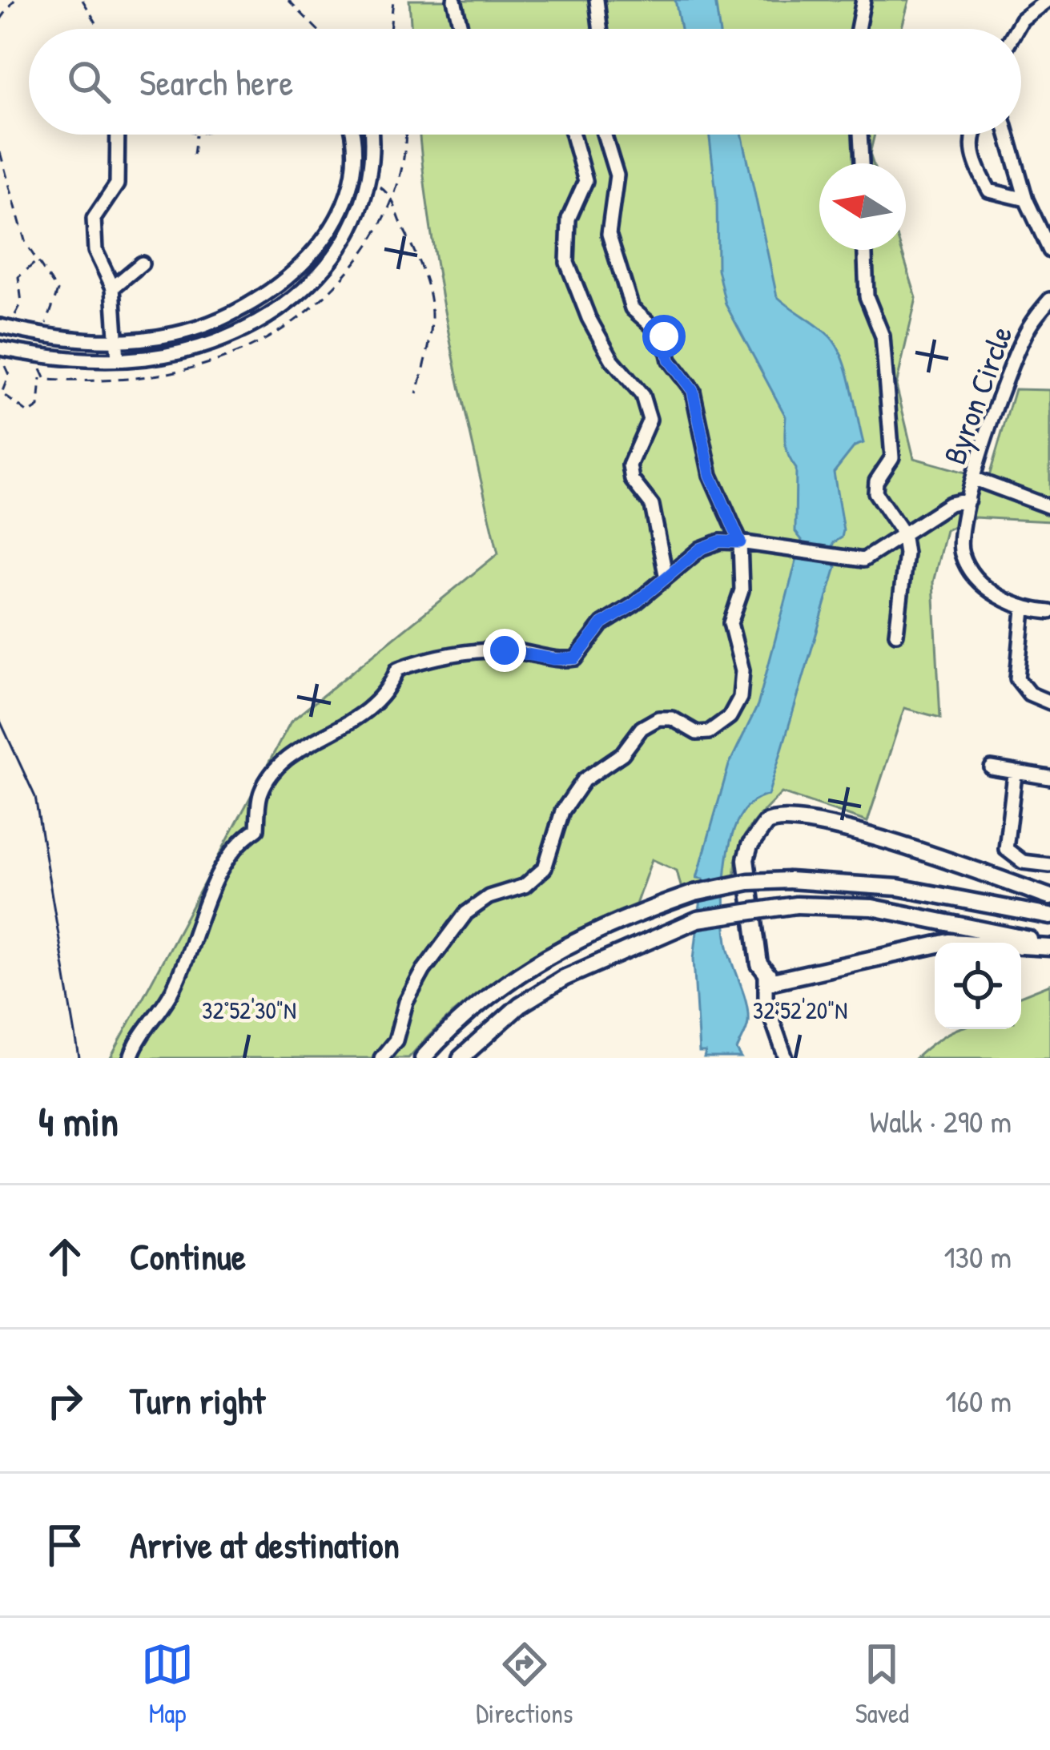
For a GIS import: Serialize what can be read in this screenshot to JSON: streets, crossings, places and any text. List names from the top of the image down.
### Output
{
  "streets": {
    "street": ["Byron Circle"]
  },
  "north": "left",
  "page": {
    "search": "Search here",
    "heading": ["4 min", "Walk · 290 m"],
    "list": [
      ["Continue", "130 m"],
      ["Turn right", "160 m"],
      "Arrive at destination"
    ],
    "nav": ["Map", "Directions", "Saved"]
  },
  "coordinates": ["32°52'30\"N", "32°52'20\"N"]
}
